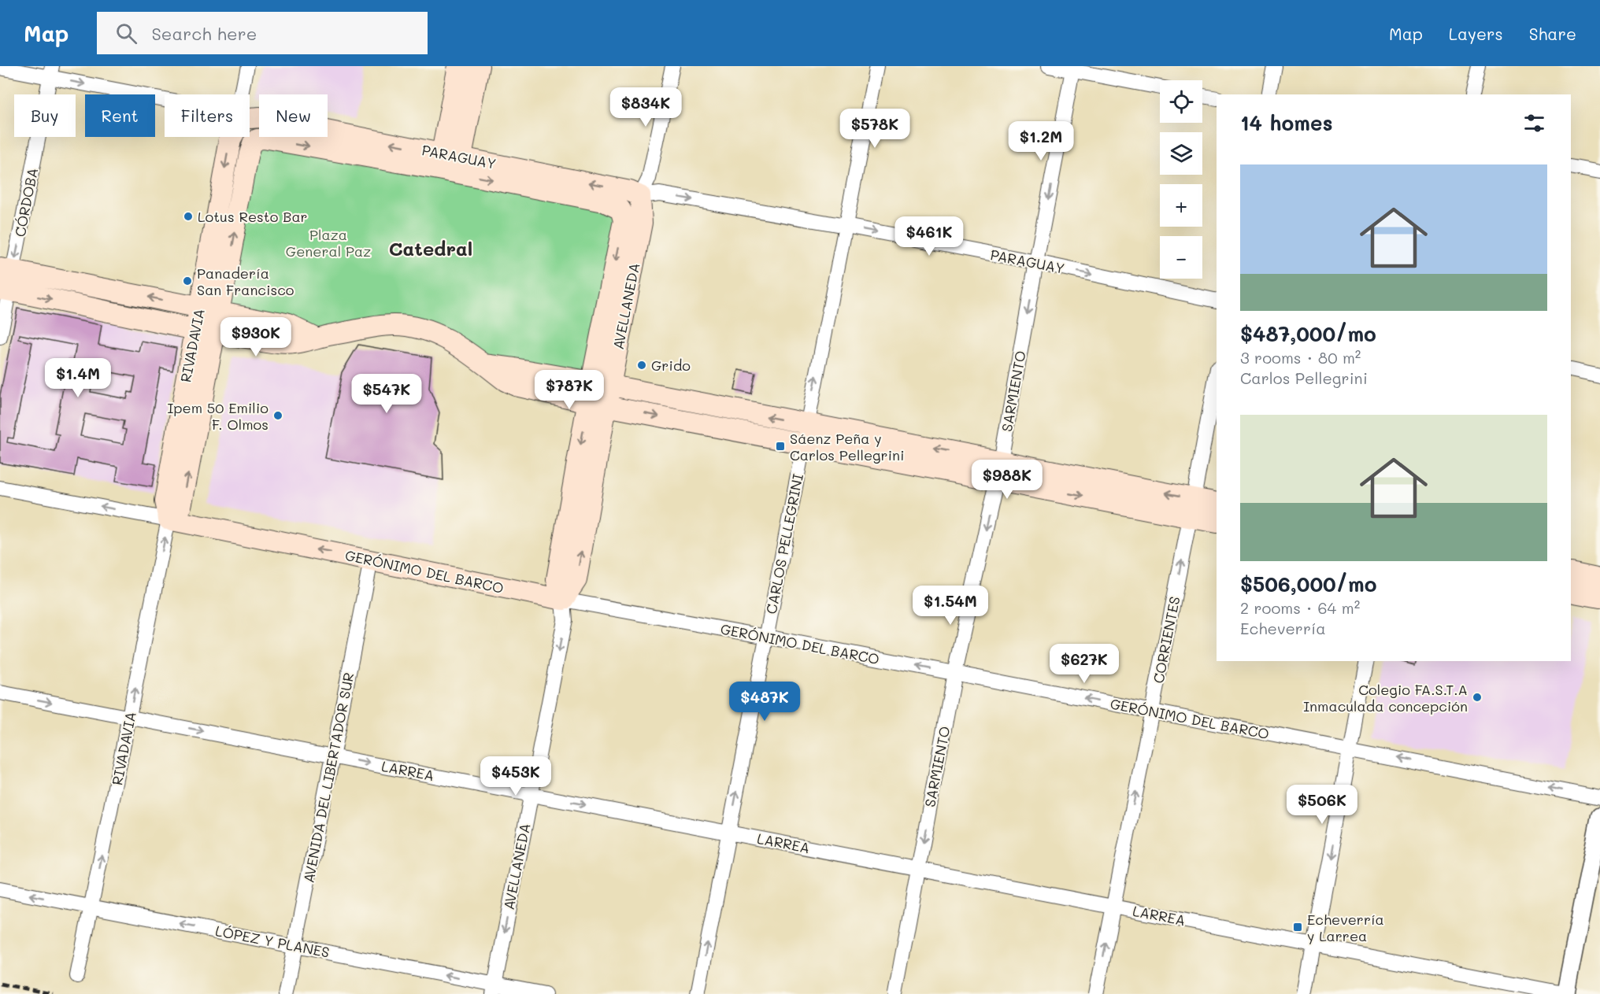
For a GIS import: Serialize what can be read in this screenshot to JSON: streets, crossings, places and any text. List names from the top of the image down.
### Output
{
  "streets": {
    "main road": [
      "PARAGUAY",
      "AVELLANEDA",
      "RIVADAVIA",
      "GERÓNIMO DEL BARCO"
    ],
    "street": [
      "CÓRDOBA",
      "SARMIENTO",
      "CARLOS PELLEGRINI",
      "CORRIENTES",
      "LARREA",
      "AVENIDA DEL LIBERTADOR SUR",
      "LÓPEZ Y PLANES"
    ]
  },
  "crossings": [
    ["PARAGUAY", "CÓRDOBA"],
    ["PARAGUAY", "AVELLANEDA"],
    ["PARAGUAY", "RIVADAVIA"],
    ["PARAGUAY", "SARMIENTO"],
    ["PARAGUAY", "CARLOS PELLEGRINI"],
    ["AVELLANEDA", "GERÓNIMO DEL BARCO"],
    ["AVELLANEDA", "LARREA"],
    ["AVELLANEDA", "LÓPEZ Y PLANES"],
    ["RIVADAVIA", "GERÓNIMO DEL BARCO"],
    ["RIVADAVIA", "LARREA"],
    ["RIVADAVIA", "LÓPEZ Y PLANES"],
    ["SARMIENTO", "GERÓNIMO DEL BARCO"],
    ["SARMIENTO", "LARREA"],
    ["CARLOS PELLEGRINI", "GERÓNIMO DEL BARCO"],
    ["CARLOS PELLEGRINI", "LARREA"],
    ["GERÓNIMO DEL BARCO", "CORRIENTES"],
    ["GERÓNIMO DEL BARCO", "AVENIDA DEL LIBERTADOR SUR"],
    ["CORRIENTES", "LARREA"],
    ["LARREA", "AVENIDA DEL LIBERTADOR SUR"],
    ["AVENIDA DEL LIBERTADOR SUR", "LÓPEZ Y PLANES"]
  ],
  "one_way": [
    "CÓRDOBA",
    "AVELLANEDA",
    "SARMIENTO",
    "CARLOS PELLEGRINI",
    "GERÓNIMO DEL BARCO",
    "CORRIENTES",
    "LARREA",
    "LÓPEZ Y PLANES"
  ],
  "districts": ["Catedral"],
  "parks": ["Plaza General Paz"],
  "places": {
    "other": [
      "Lotus Resto Bar",
      "Panadería San Francisco",
      "Grido",
      "Ipem 50 Emilio F. Olmos",
      "Colegio FA.S.T.A Inmaculada concepción"
    ],
    "transit": ["Sáenz Peña y Carlos Pellegrini", "Echeverría y Larrea"]
  },
  "page": {
    "header": "Map",
    "search": "Search here",
    "nav": ["Map", "Layers", "Share"],
    "map_buttons": ["+", "−"],
    "price": [
      "$834K",
      "$578K",
      "$1.2M",
      "$461K",
      "$930K",
      "$1.4M",
      "$787K",
      "$547K",
      "$988K",
      "$1.54M",
      "$627K",
      "$487K",
      "$453K",
      "$506K"
    ],
    "chip": [
      "Buy",
      "Rent",
      "Filters",
      "New"
    ],
    "heading": "14 homes",
    "list": [
      {
        "name": "$487,000/mo",
        "note": "3 rooms · 80 m² · Carlos Pellegrini"
      },
      {
        "name": "$506,000/mo",
        "note": "2 rooms · 64 m² · Echeverría"
      }
    ]
  }
}
